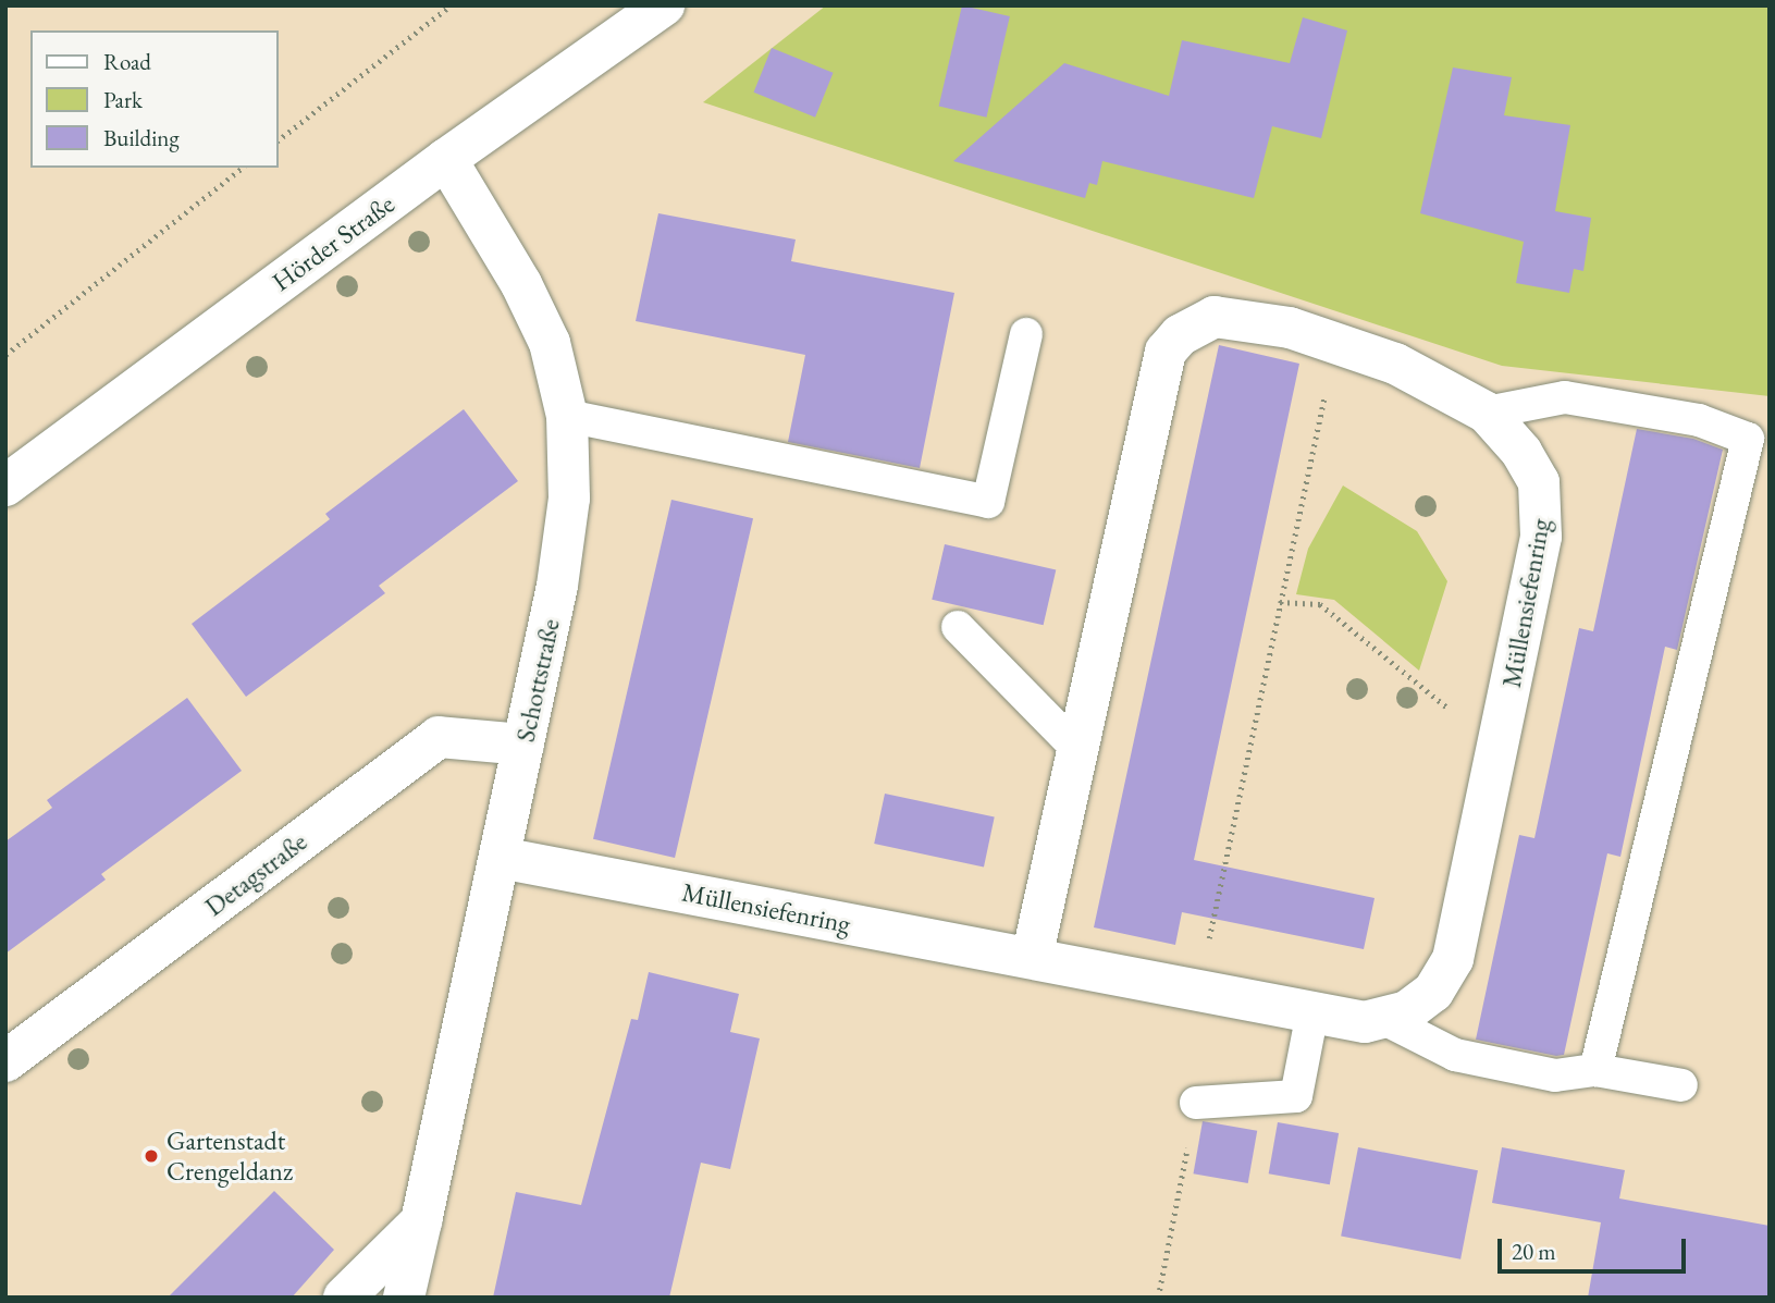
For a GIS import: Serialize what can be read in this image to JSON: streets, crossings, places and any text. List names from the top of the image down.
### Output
{
  "streets": {
    "street": [
      "Hörder Straße",
      "Müllensiefenring",
      "Schottstraße",
      "Detagstraße"
    ]
  },
  "crossings": [
    ["Hörder Straße", "Schottstraße"],
    ["Müllensiefenring", "Schottstraße"],
    ["Schottstraße", "Detagstraße"]
  ],
  "places": ["Gartenstadt Crengeldanz"],
  "legend": ["Road", "Park", "Building"],
  "scale_bar": "20 m"
}
